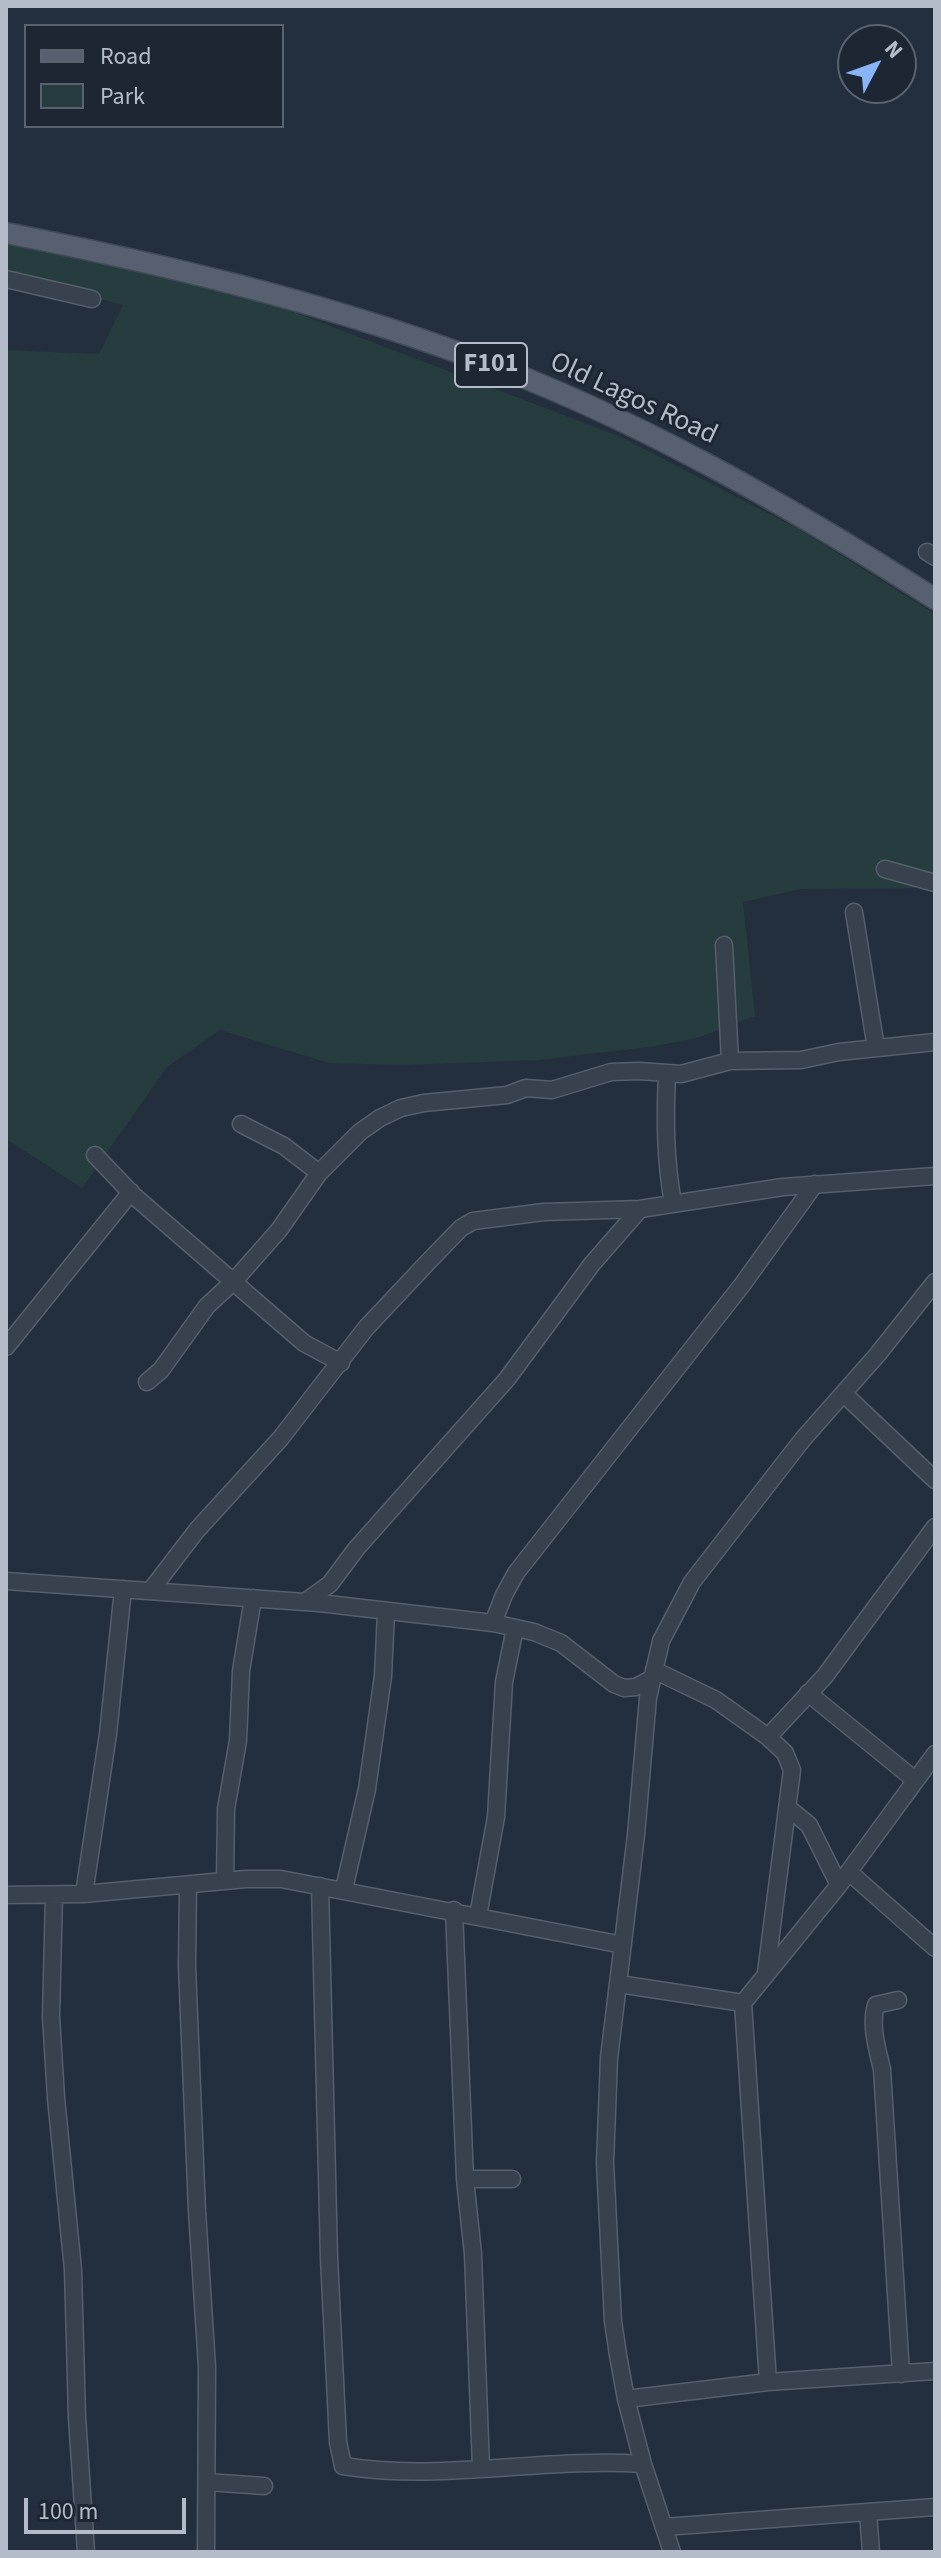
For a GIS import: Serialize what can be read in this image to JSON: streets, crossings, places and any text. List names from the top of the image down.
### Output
{
  "streets": {
    "main road": ["F101", "Old Lagos Road"]
  },
  "legend": ["Road", "Park"],
  "scale_bar": "100 m",
  "north": "top right"
}
